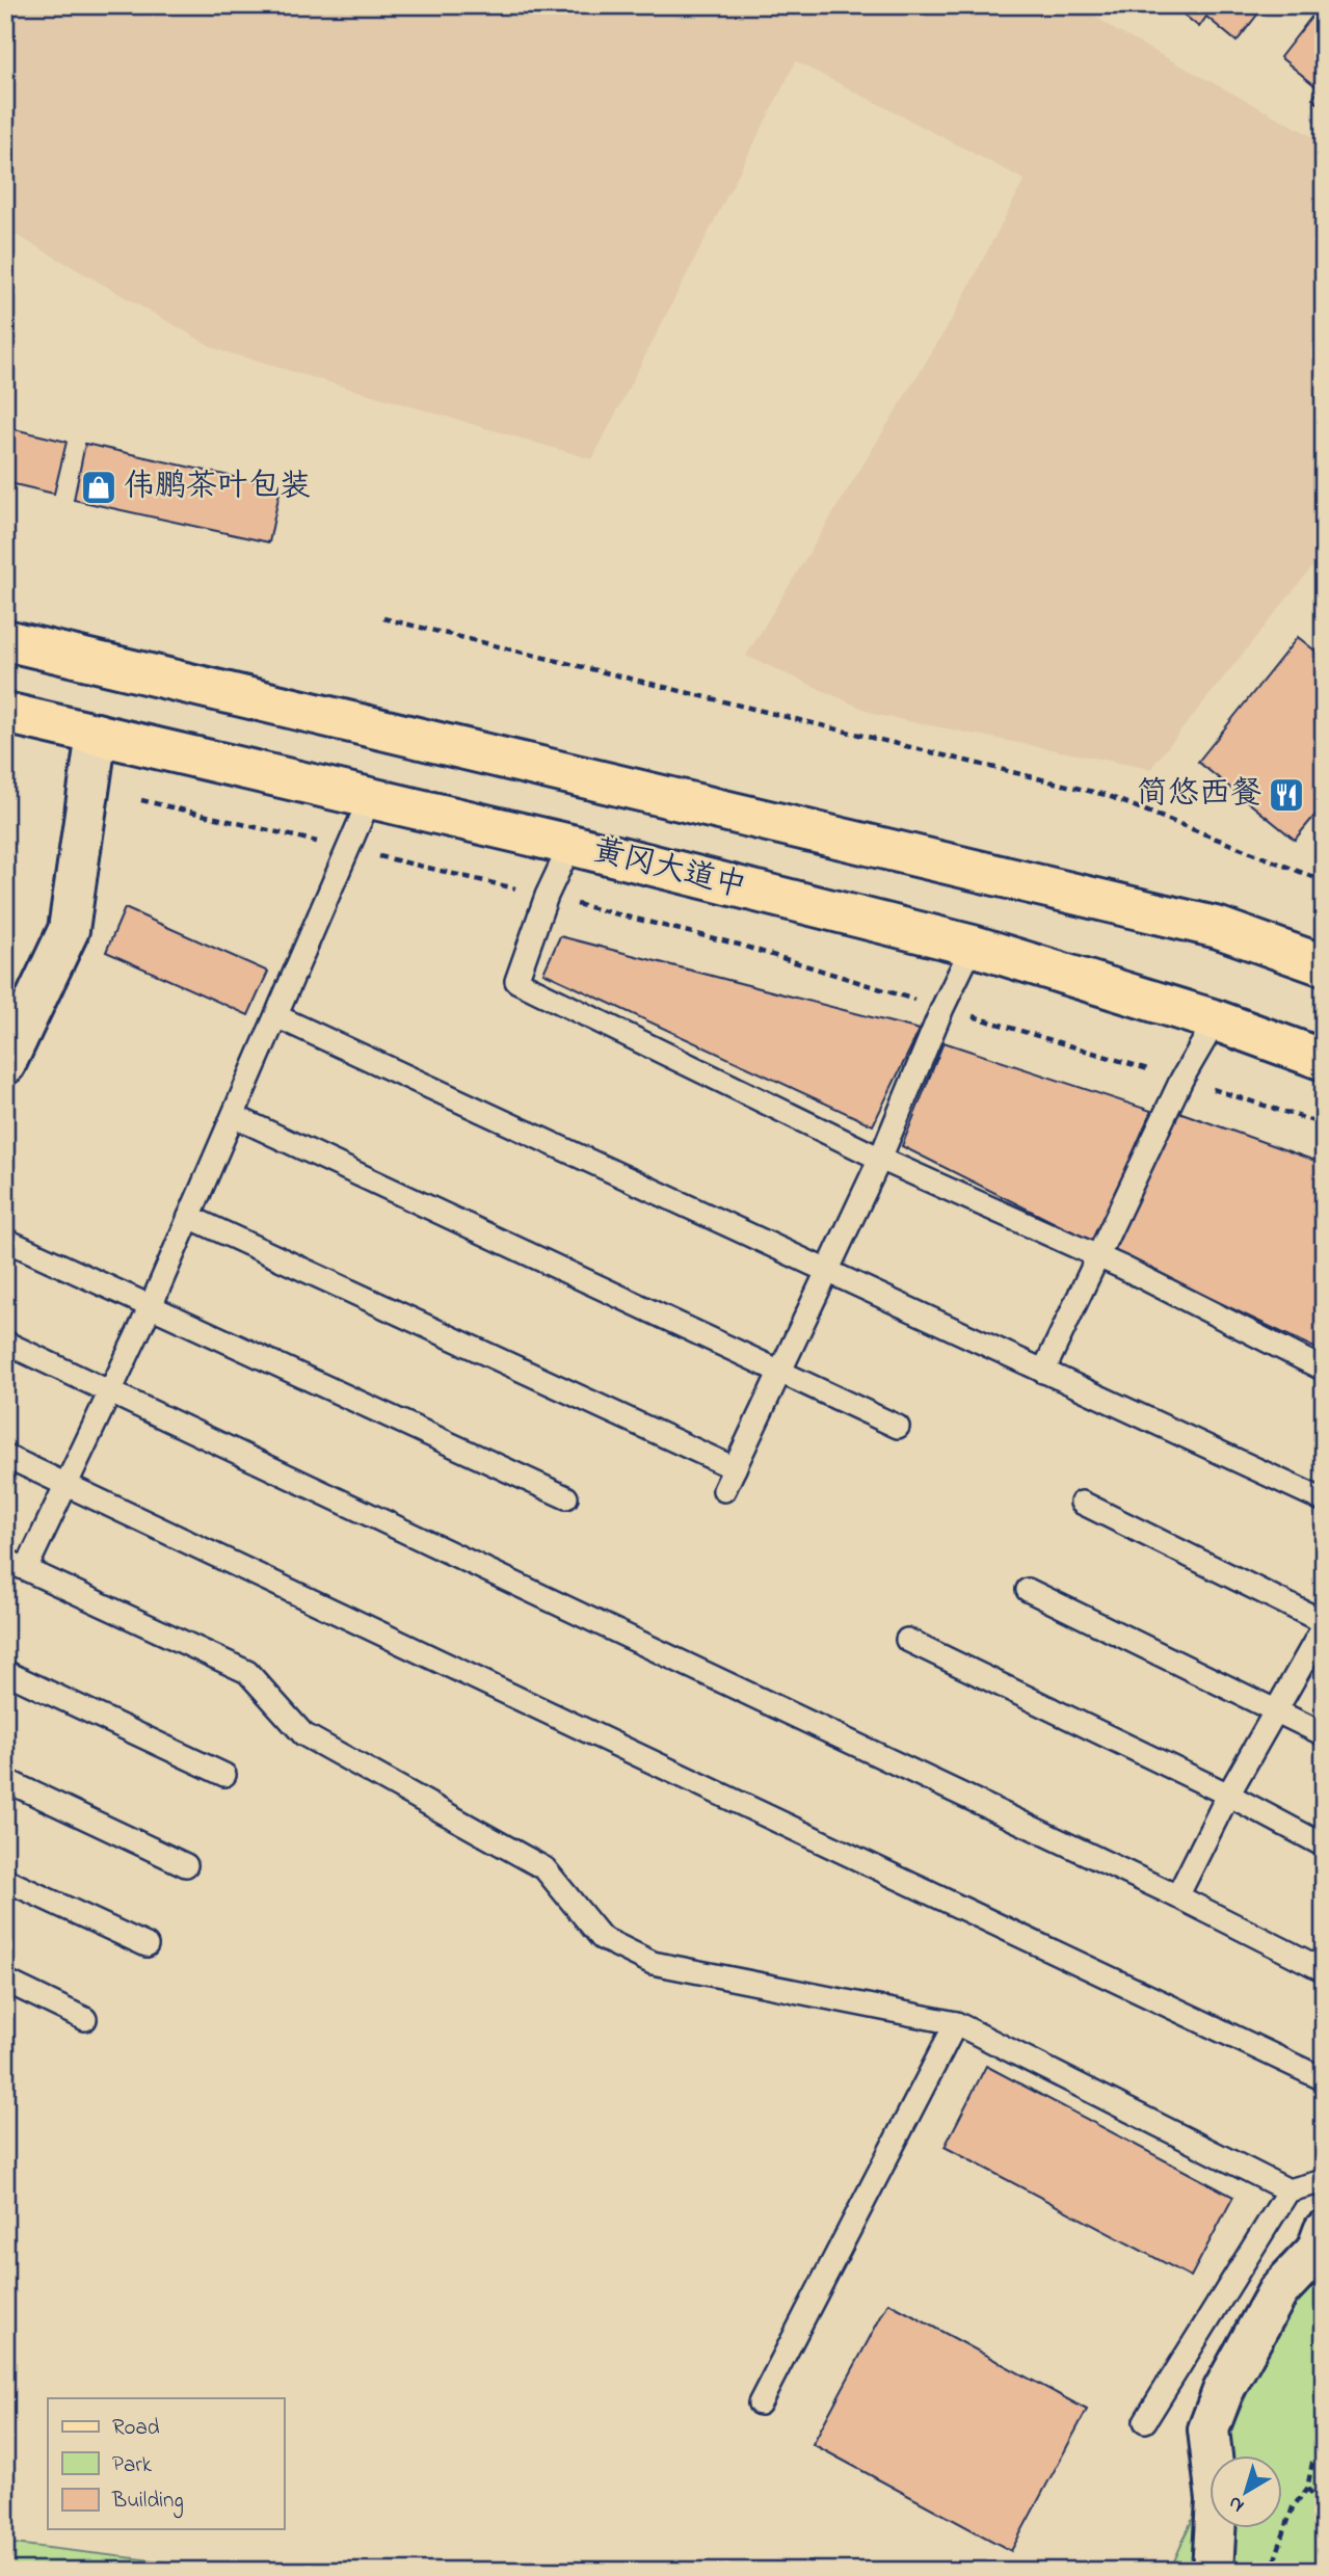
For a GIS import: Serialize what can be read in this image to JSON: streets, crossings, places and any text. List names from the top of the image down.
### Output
{
  "streets": {
    "main road": ["黄冈大道中"]
  },
  "places": {
    "shop": ["伟鹏茶叶包装"],
    "restaurant": ["简悠西餐"]
  },
  "legend": ["Road", "Park", "Building"],
  "north": "bottom left"
}
